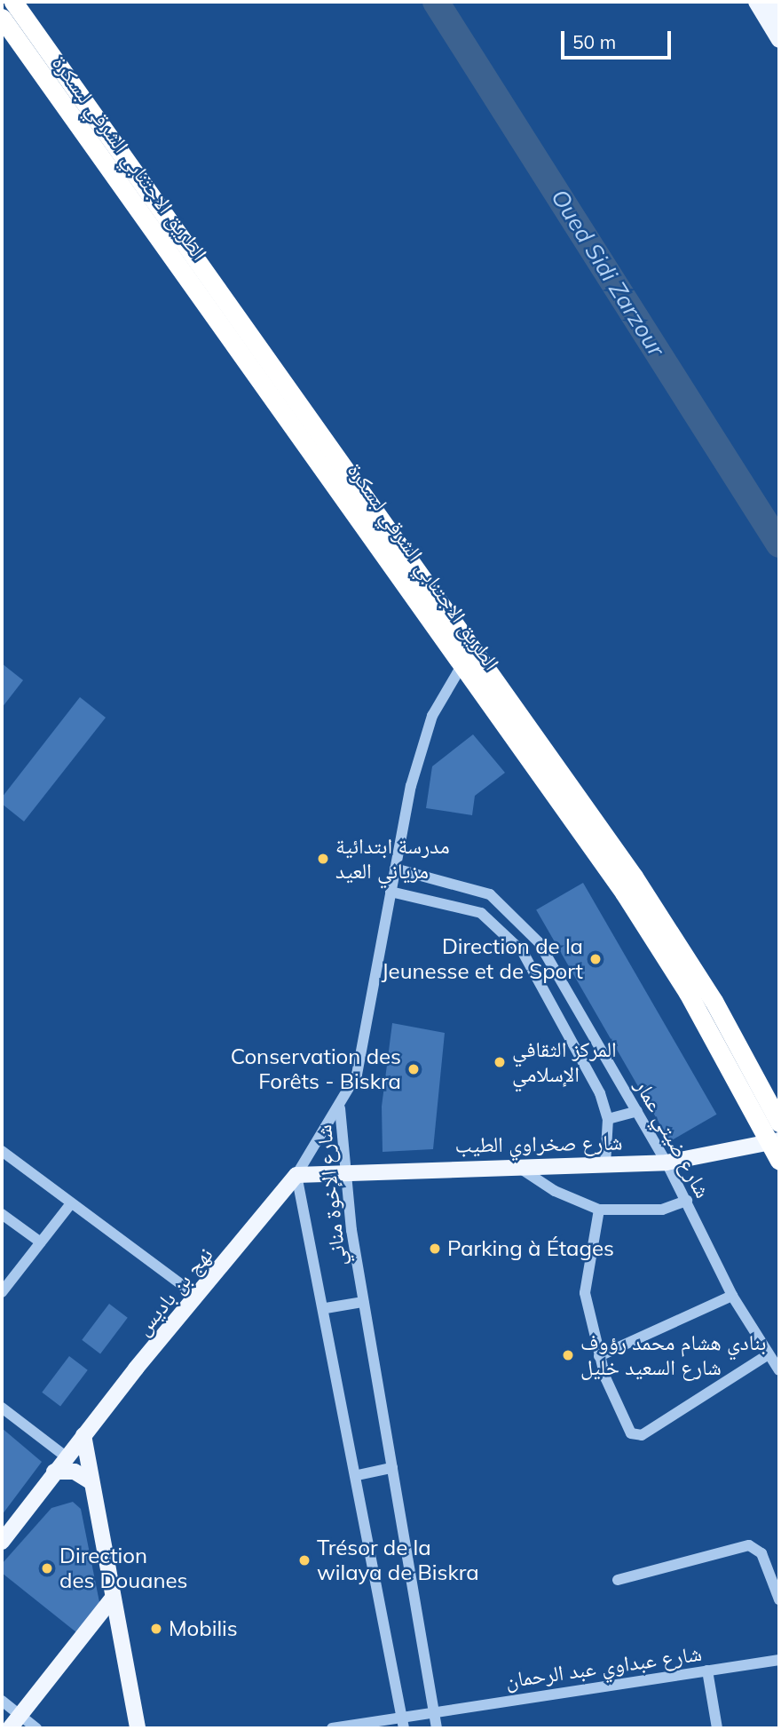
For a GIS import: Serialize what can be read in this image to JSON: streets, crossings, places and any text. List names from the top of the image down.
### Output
{
  "streets": {
    "highway": ["الطريق الاجتنابي الشرقي لبسكرة"],
    "main road": ["شارع صخراوي الطيب", "نهج بن باديس"],
    "street": ["شارع ضيتي عمار", "شارع الإخوة مناني", "شارع عبداوي عبد الرحمان"]
  },
  "crossings": [
    ["الطريق الاجتنابي الشرقي لبسكرة", "شارع صخراوي الطيب"],
    ["شارع ضيتي عمار", "شارع صخراوي الطيب"],
    ["شارع صخراوي الطيب", "شارع الإخوة مناني"],
    ["شارع صخراوي الطيب", "نهج بن باديس"],
    ["شارع الإخوة مناني", "نهج بن باديس"],
    ["شارع الإخوة مناني", "شارع عبداوي عبد الرحمان"]
  ],
  "water": ["Oued Sidi Zarzour"],
  "places": [
    "مدرسة ابتدائية مزياني العيد",
    "Direction de la Jeunesse et de Sport",
    "المركز الثقافي الإسلامي",
    "Conservation des Forêts - Biskra",
    "Parking à Étages",
    "بنادي هشام محمد رؤوف شارع السعيد خليل",
    "Trésor de la wilaya de Biskra",
    "Direction des Douanes",
    "Mobilis"
  ],
  "scale_bar": "50 m"
}
